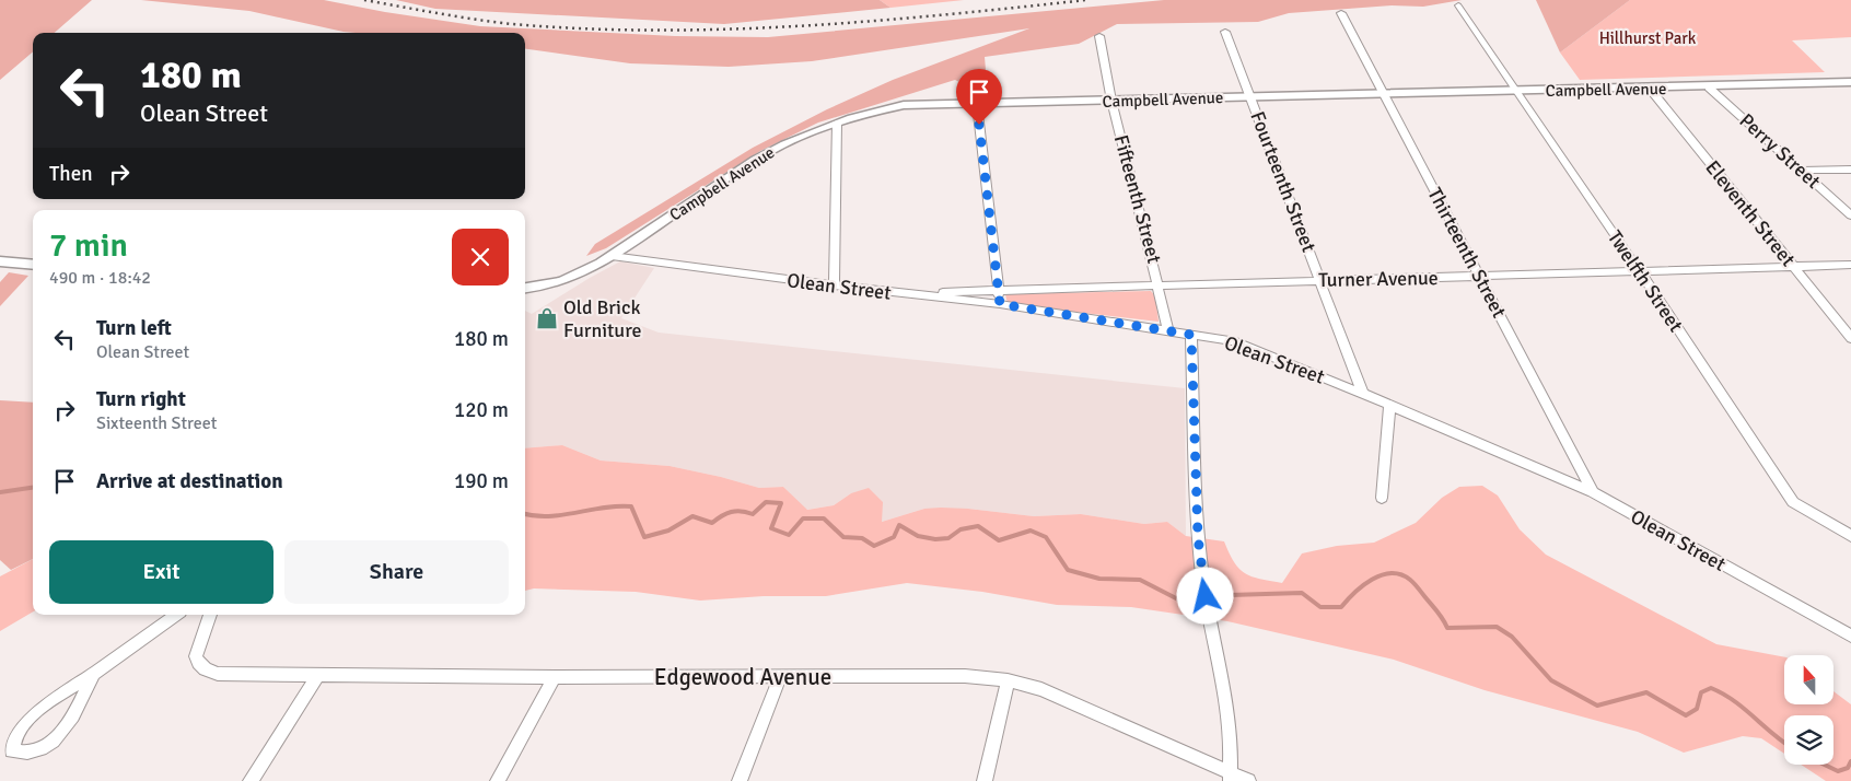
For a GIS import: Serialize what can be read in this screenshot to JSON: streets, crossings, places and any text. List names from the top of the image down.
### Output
{
  "streets": {
    "street": [
      "Campbell Avenue",
      "Perry Street",
      "Fourteenth Street",
      "Fifteenth Street",
      "Eleventh Street",
      "Thirteenth Street",
      "Turner Avenue",
      "Twelfth Street",
      "Olean Street",
      "Edgewood Avenue"
    ]
  },
  "crossings": [
    ["Campbell Avenue", "Perry Street"],
    ["Campbell Avenue", "Fourteenth Street"],
    ["Campbell Avenue", "Fifteenth Street"],
    ["Campbell Avenue", "Eleventh Street"],
    ["Campbell Avenue", "Thirteenth Street"],
    ["Campbell Avenue", "Twelfth Street"],
    ["Campbell Avenue", "Olean Street"],
    ["Fourteenth Street", "Turner Avenue"],
    ["Fourteenth Street", "Olean Street"],
    ["Fifteenth Street", "Turner Avenue"],
    ["Fifteenth Street", "Olean Street"],
    ["Eleventh Street", "Turner Avenue"],
    ["Thirteenth Street", "Turner Avenue"],
    ["Thirteenth Street", "Olean Street"],
    ["Turner Avenue", "Twelfth Street"],
    ["Turner Avenue", "Olean Street"]
  ],
  "parks": ["Hillhurst Park"],
  "places": {
    "shop": ["Old Brick Furniture"]
  },
  "north": "top",
  "page": {
    "turn": ["180 m", "Olean Street"],
    "then": "Then",
    "heading": ["7 min", "490 m · 18:42"],
    "list": [
      {
        "name": "Turn left",
        "note": "Olean Street",
        "value": "180 m"
      },
      {
        "name": "Turn right",
        "note": "Sixteenth Street",
        "value": "120 m"
      },
      {
        "name": "Arrive at destination",
        "value": "190 m"
      }
    ],
    "buttons": ["Exit", "Share"]
  }
}
